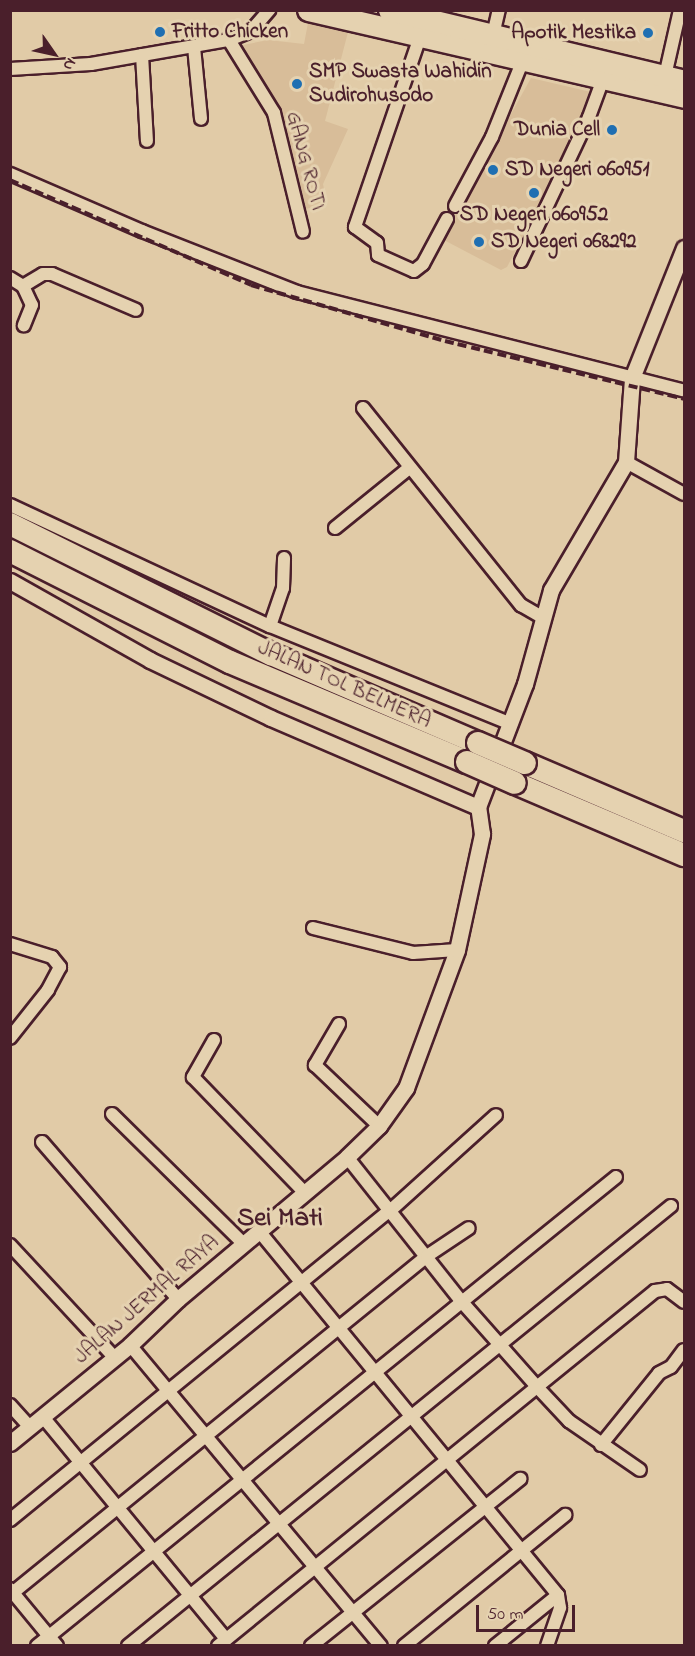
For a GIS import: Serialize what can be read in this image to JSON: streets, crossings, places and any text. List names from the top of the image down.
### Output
{
  "streets": {
    "highway": ["JALAN TOL BELMERA"],
    "street": ["GANG ROTI", "JALAN JERMAL RAYA"]
  },
  "districts": ["Sei Mati"],
  "places": [
    "Fritto Chicken",
    "Apotik Mestika",
    "SMP Swasta Wahidin Sudirohusodo",
    "Dunia Cell",
    "SD Negeri 060951",
    "SD Negeri 060952",
    "SD Negeri 068292"
  ],
  "scale_bar": "50 m",
  "north": "bottom right"
}
